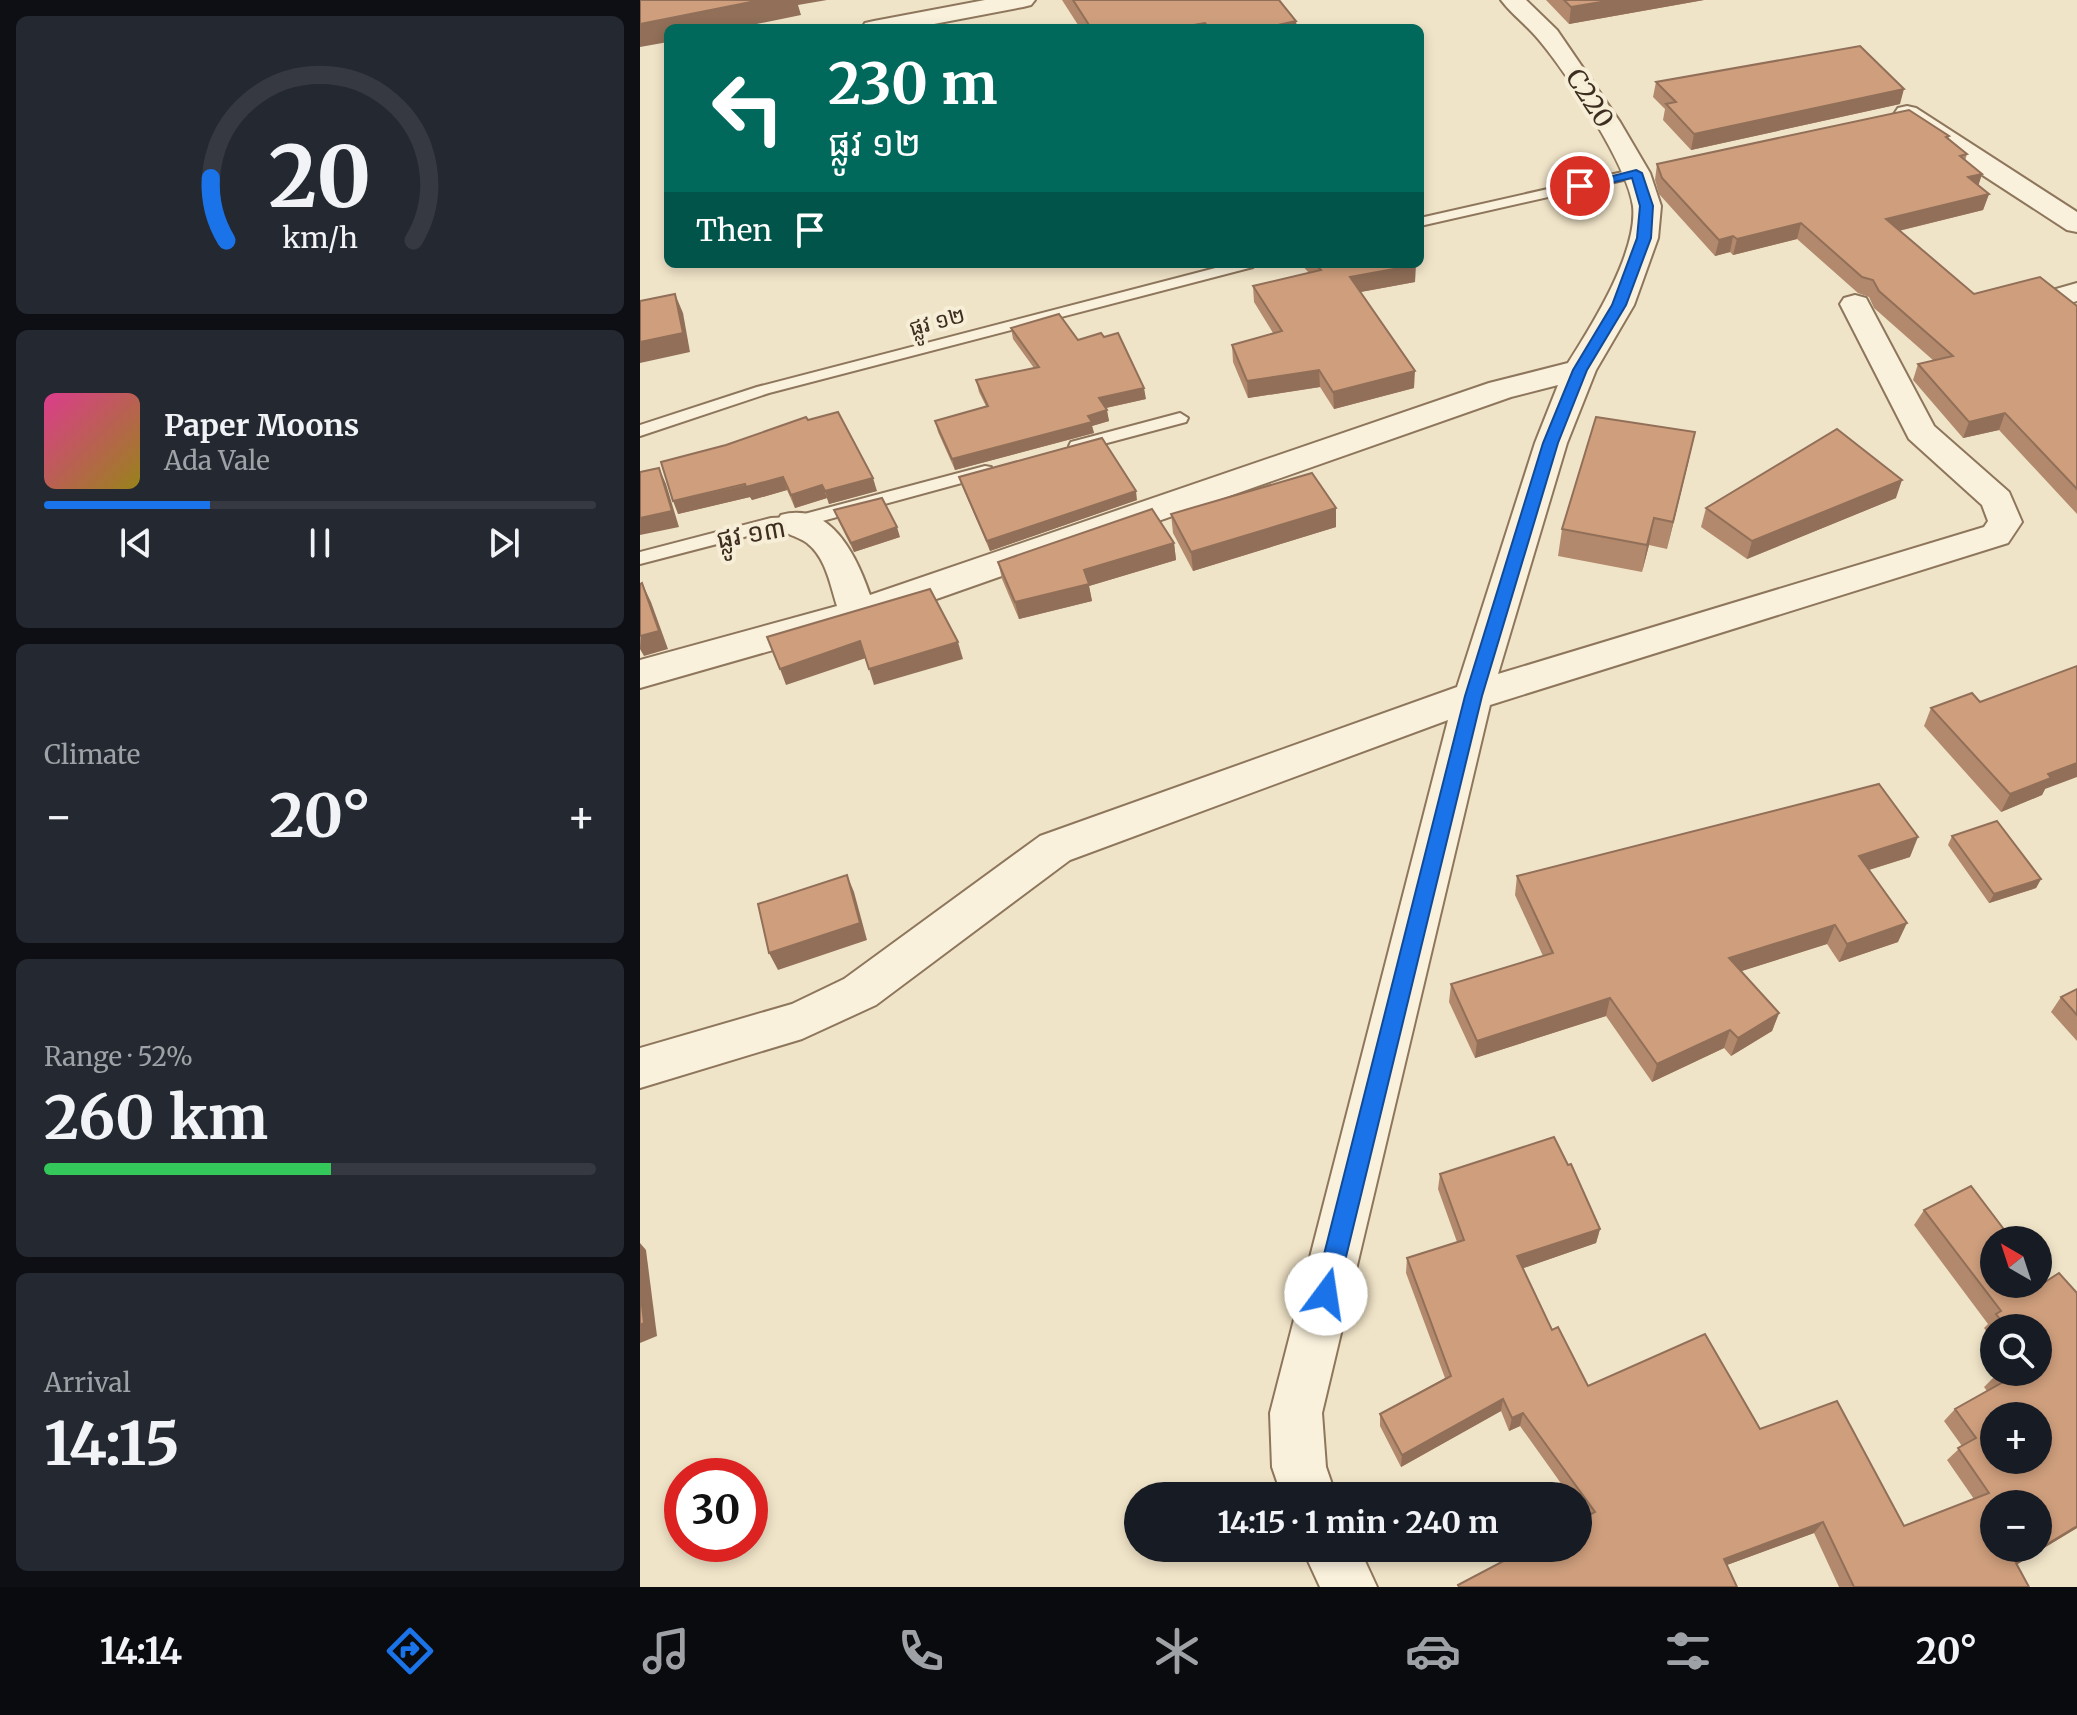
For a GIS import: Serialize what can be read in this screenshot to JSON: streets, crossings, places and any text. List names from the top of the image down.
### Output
{
  "streets": {
    "street": ["C220", "ផ្លូវ ១៣"],
    "lane": ["ផ្លូវ ១២"]
  },
  "north": "top left",
  "page": {
    "turn": ["230 m", "ផ្លូវ ១២"],
    "then": "Then",
    "song": ["Paper Moons", "Ada Vale"],
    "tile": [
      "Climate",
      ["Range · 52%", "260 km"],
      ["Arrival", "14:15"]
    ],
    "heat": ["−", "20°", "+"],
    "map_buttons": ["+", "−"],
    "limit": "30",
    "trip": "14:15 · 1 min · 240 m",
    "tabs": ["14:14", "20°"],
    "gauge": ["20", "km/h"]
  }
}
